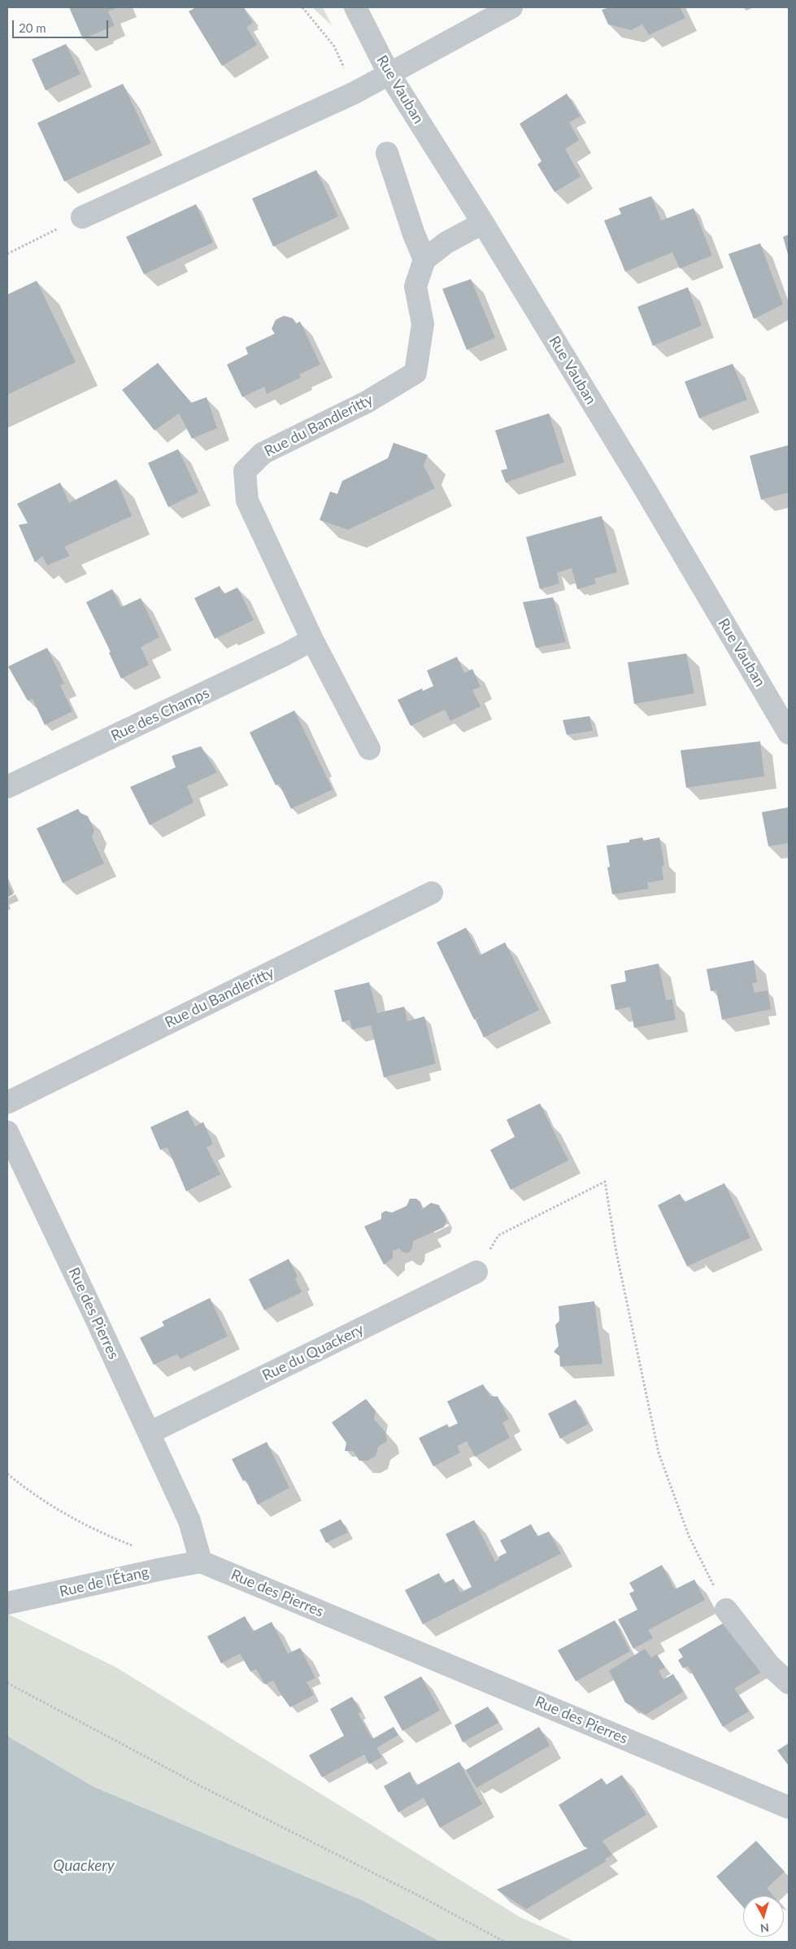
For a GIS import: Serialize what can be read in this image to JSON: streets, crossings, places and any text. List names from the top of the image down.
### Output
{
  "streets": {
    "street": [
      "Rue Vauban",
      "Rue du Bandleritty",
      "Rue des Champs",
      "Rue des Pierres",
      "Rue du Quackery",
      "Rue de l'Étang"
    ]
  },
  "crossings": [
    ["Rue du Bandleritty", "Rue des Champs"],
    ["Rue des Pierres", "Rue du Quackery"],
    ["Rue des Pierres", "Rue de l'Étang"]
  ],
  "water": ["Quackery"],
  "scale_bar": "20 m",
  "north": "bottom"
}
